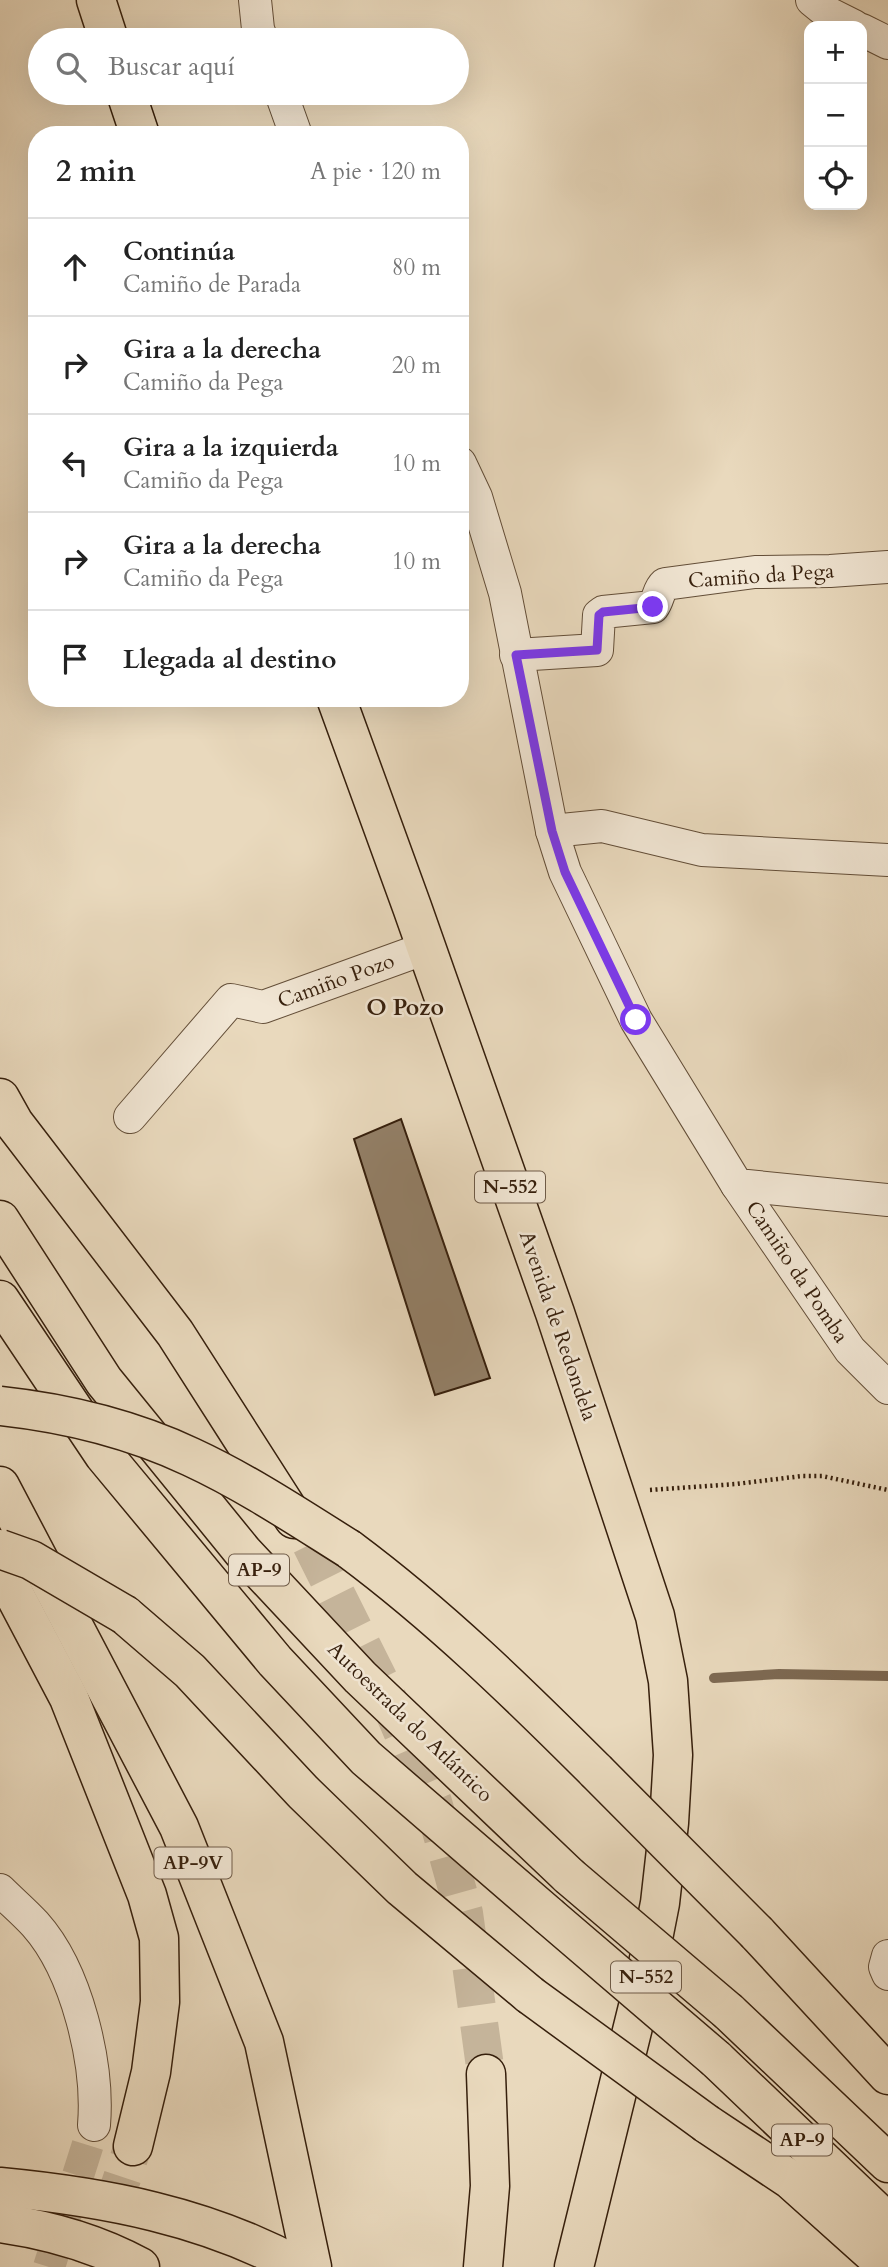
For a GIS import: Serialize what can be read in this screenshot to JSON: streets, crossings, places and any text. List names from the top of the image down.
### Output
{
  "streets": {
    "highway": [
      "N-552",
      "Avenida de Redondela",
      "AP-9",
      "Autoestrada do Atlántico",
      "AP-9V"
    ],
    "street": ["Camiño da Pega", "Camiño Pozo", "Camiño da Pomba"]
  },
  "crossings": [
    ["Camiño da Pega", "Camiño da Pomba"],
    ["Camiño Pozo", "Avenida de Redondela"]
  ],
  "districts": ["O Pozo"],
  "page": {
    "map_buttons": ["+", "−"],
    "search": "Buscar aquí",
    "heading": ["2 min", "A pie · 120 m"],
    "list": [
      ["Continúa", "Camiño de Parada", "80 m"],
      ["Gira a la derecha", "Camiño da Pega", "20 m"],
      ["Gira a la izquierda", "Camiño da Pega", "10 m"],
      ["Gira a la derecha", "Camiño da Pega", "10 m"],
      "Llegada al destino"
    ]
  }
}
